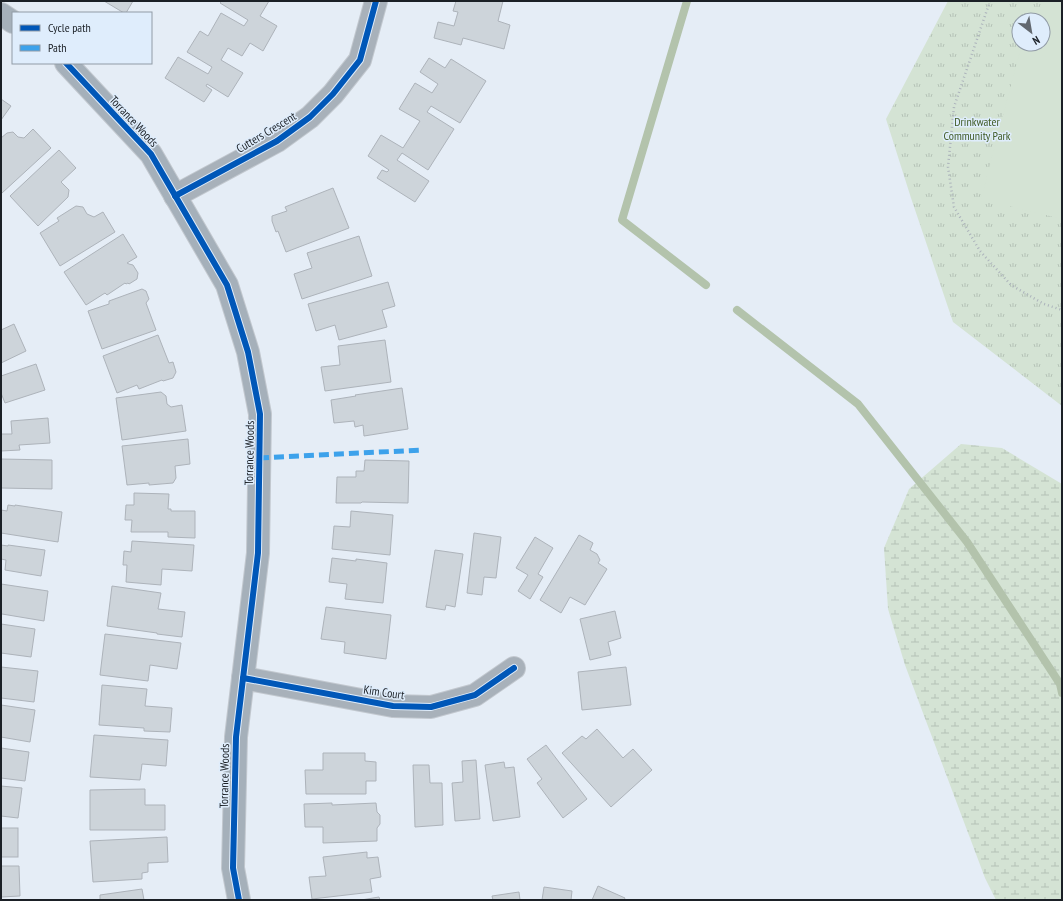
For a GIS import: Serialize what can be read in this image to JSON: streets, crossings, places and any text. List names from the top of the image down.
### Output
{
  "streets": {
    "street": ["Torrance Woods", "Cutters Crescent", "Kim Court"]
  },
  "crossings": [
    ["Torrance Woods", "Cutters Crescent"],
    ["Torrance Woods", "Kim Court"]
  ],
  "parks": ["Drinkwater Community Park"],
  "legend": ["Cycle path", "Path"],
  "north": "bottom right"
}
